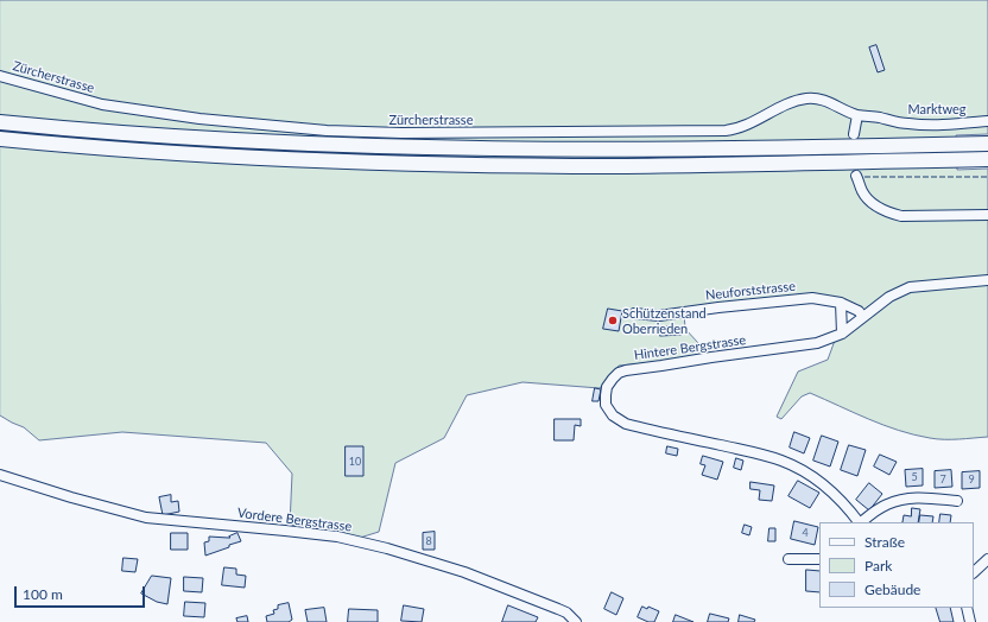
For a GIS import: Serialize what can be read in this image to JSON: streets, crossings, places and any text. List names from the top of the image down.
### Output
{
  "streets": {
    "street": [
      "Zürcherstrasse",
      "Marktweg",
      "Neuforststrasse",
      "Hintere Bergstrasse",
      "Vordere Bergstrasse"
    ]
  },
  "crossings": [
    ["Zürcherstrasse", "Marktweg"],
    ["Neuforststrasse", "Hintere Bergstrasse"]
  ],
  "places": ["Schützenstand Oberrieden"],
  "house_numbers": [
    "10",
    "5",
    "7",
    "9",
    "4",
    "8"
  ],
  "legend": ["Straße", "Park", "Gebäude"],
  "scale_bar": "100 m"
}
